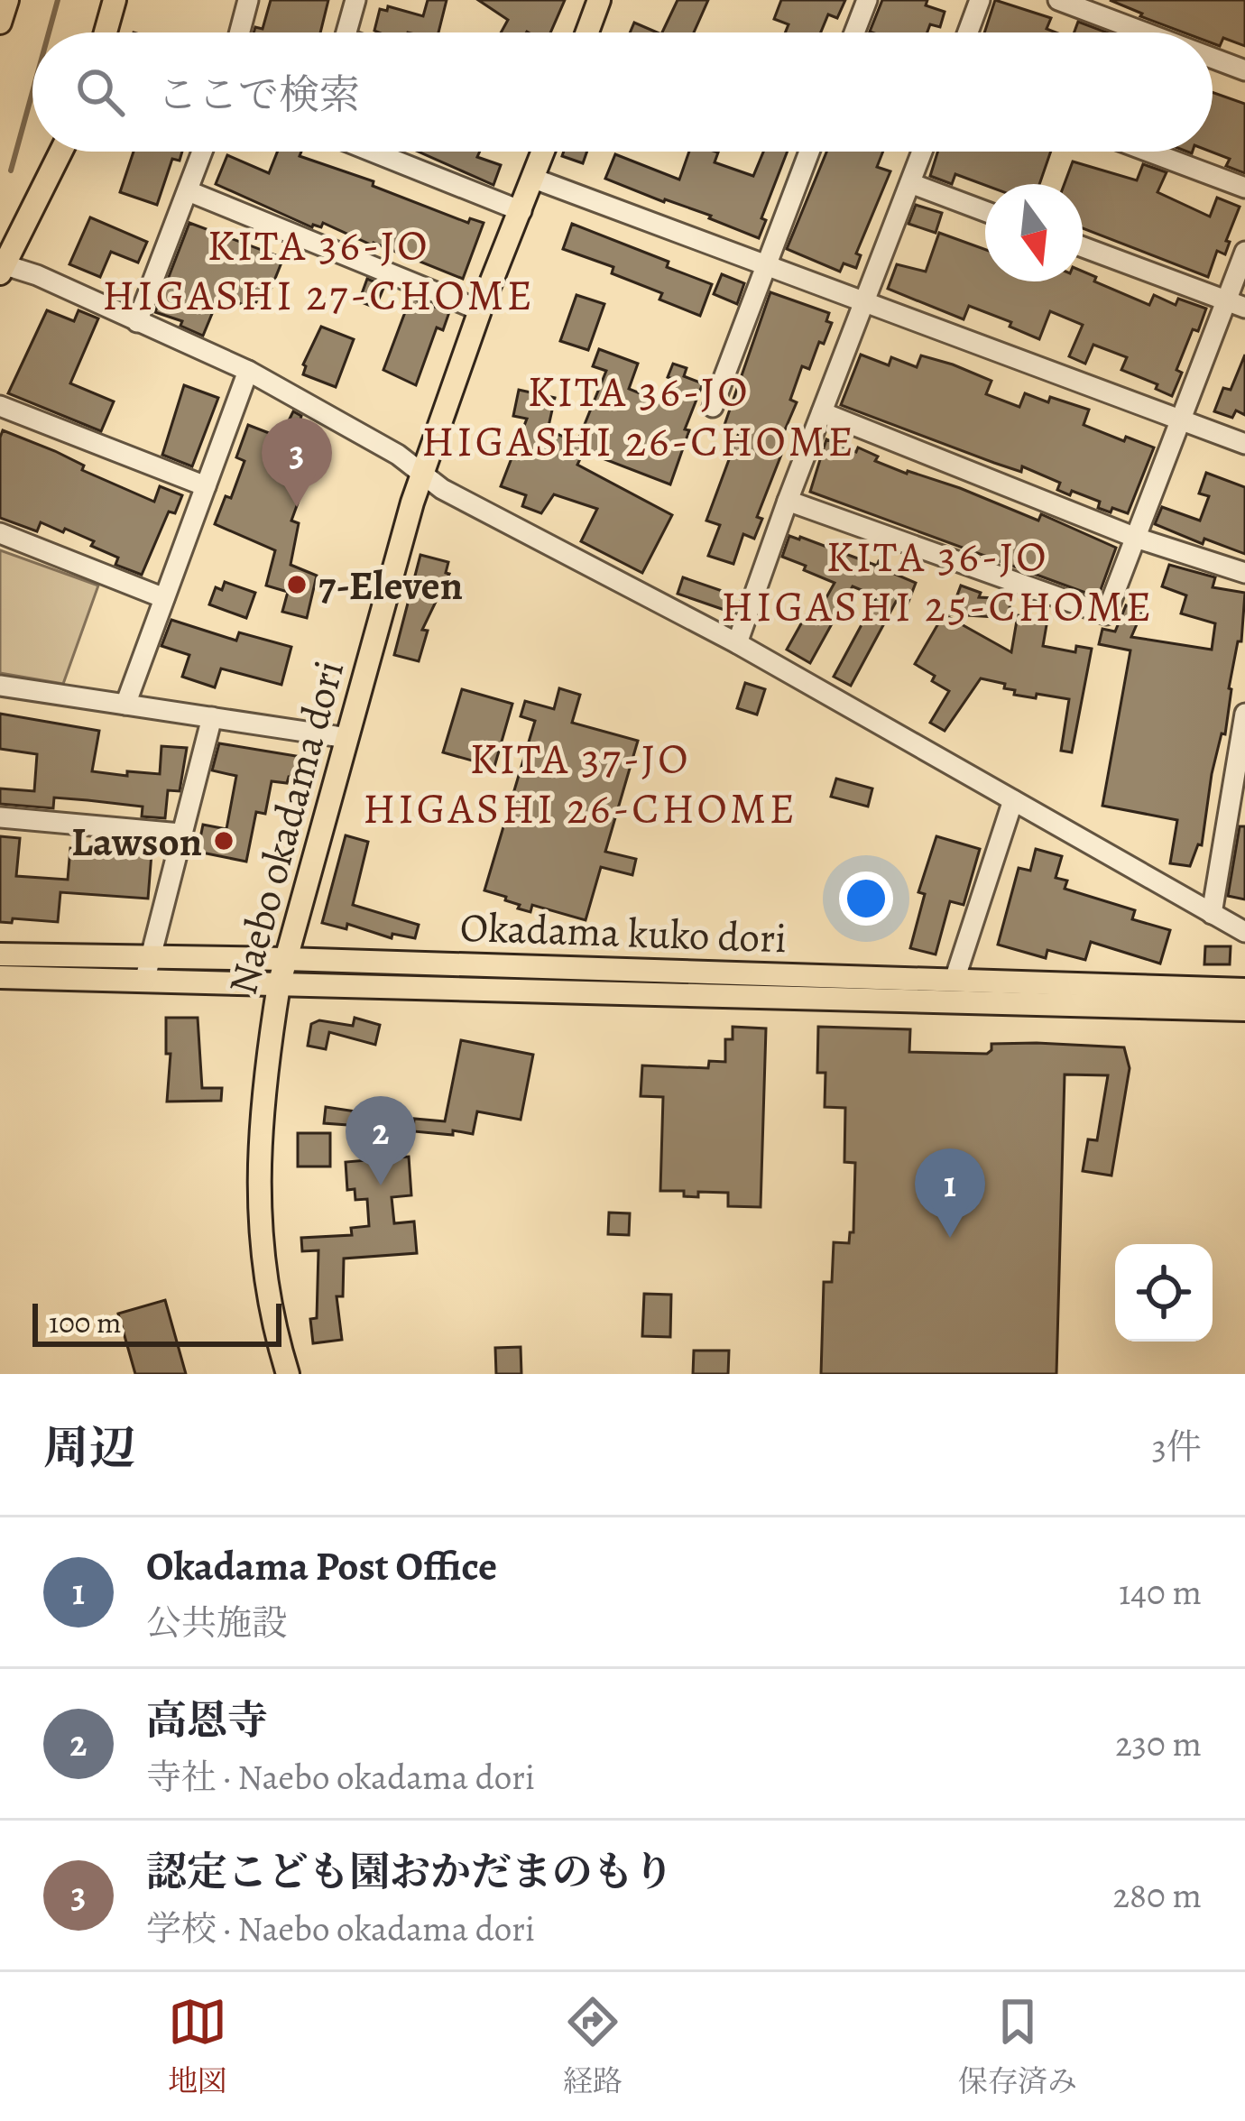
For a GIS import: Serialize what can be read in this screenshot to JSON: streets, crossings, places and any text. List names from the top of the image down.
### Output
{
  "streets": {
    "main road": ["Naebo okadama dori", "Okadama kuko dori"]
  },
  "crossings": [
    ["Naebo okadama dori", "Okadama kuko dori"]
  ],
  "districts": [
    "KITA 36-JO HIGASHI 27-CHOME",
    "KITA 36-JO HIGASHI 26-CHOME",
    "KITA 36-JO HIGASHI 25-CHOME",
    "KITA 37-JO HIGASHI 26-CHOME"
  ],
  "places": ["7-Eleven", "Lawson"],
  "scale_bar": "100 m",
  "north": "bottom",
  "page": {
    "search": "ここで検索",
    "pins": ["3", "2", "1"],
    "scale": "100 m",
    "heading": ["周辺", "3件"],
    "list": [
      {
        "mark": "1",
        "name": "Okadama Post Office",
        "note": "公共施設",
        "value": "140 m"
      },
      {
        "mark": "2",
        "name": "高恩寺",
        "note": "寺社 · Naebo okadama dori",
        "value": "230 m"
      },
      {
        "mark": "3",
        "name": "認定こども園おかだまのもり",
        "note": "学校 · Naebo okadama dori",
        "value": "280 m"
      }
    ],
    "nav": ["地図", "経路", "保存済み"]
  }
}
